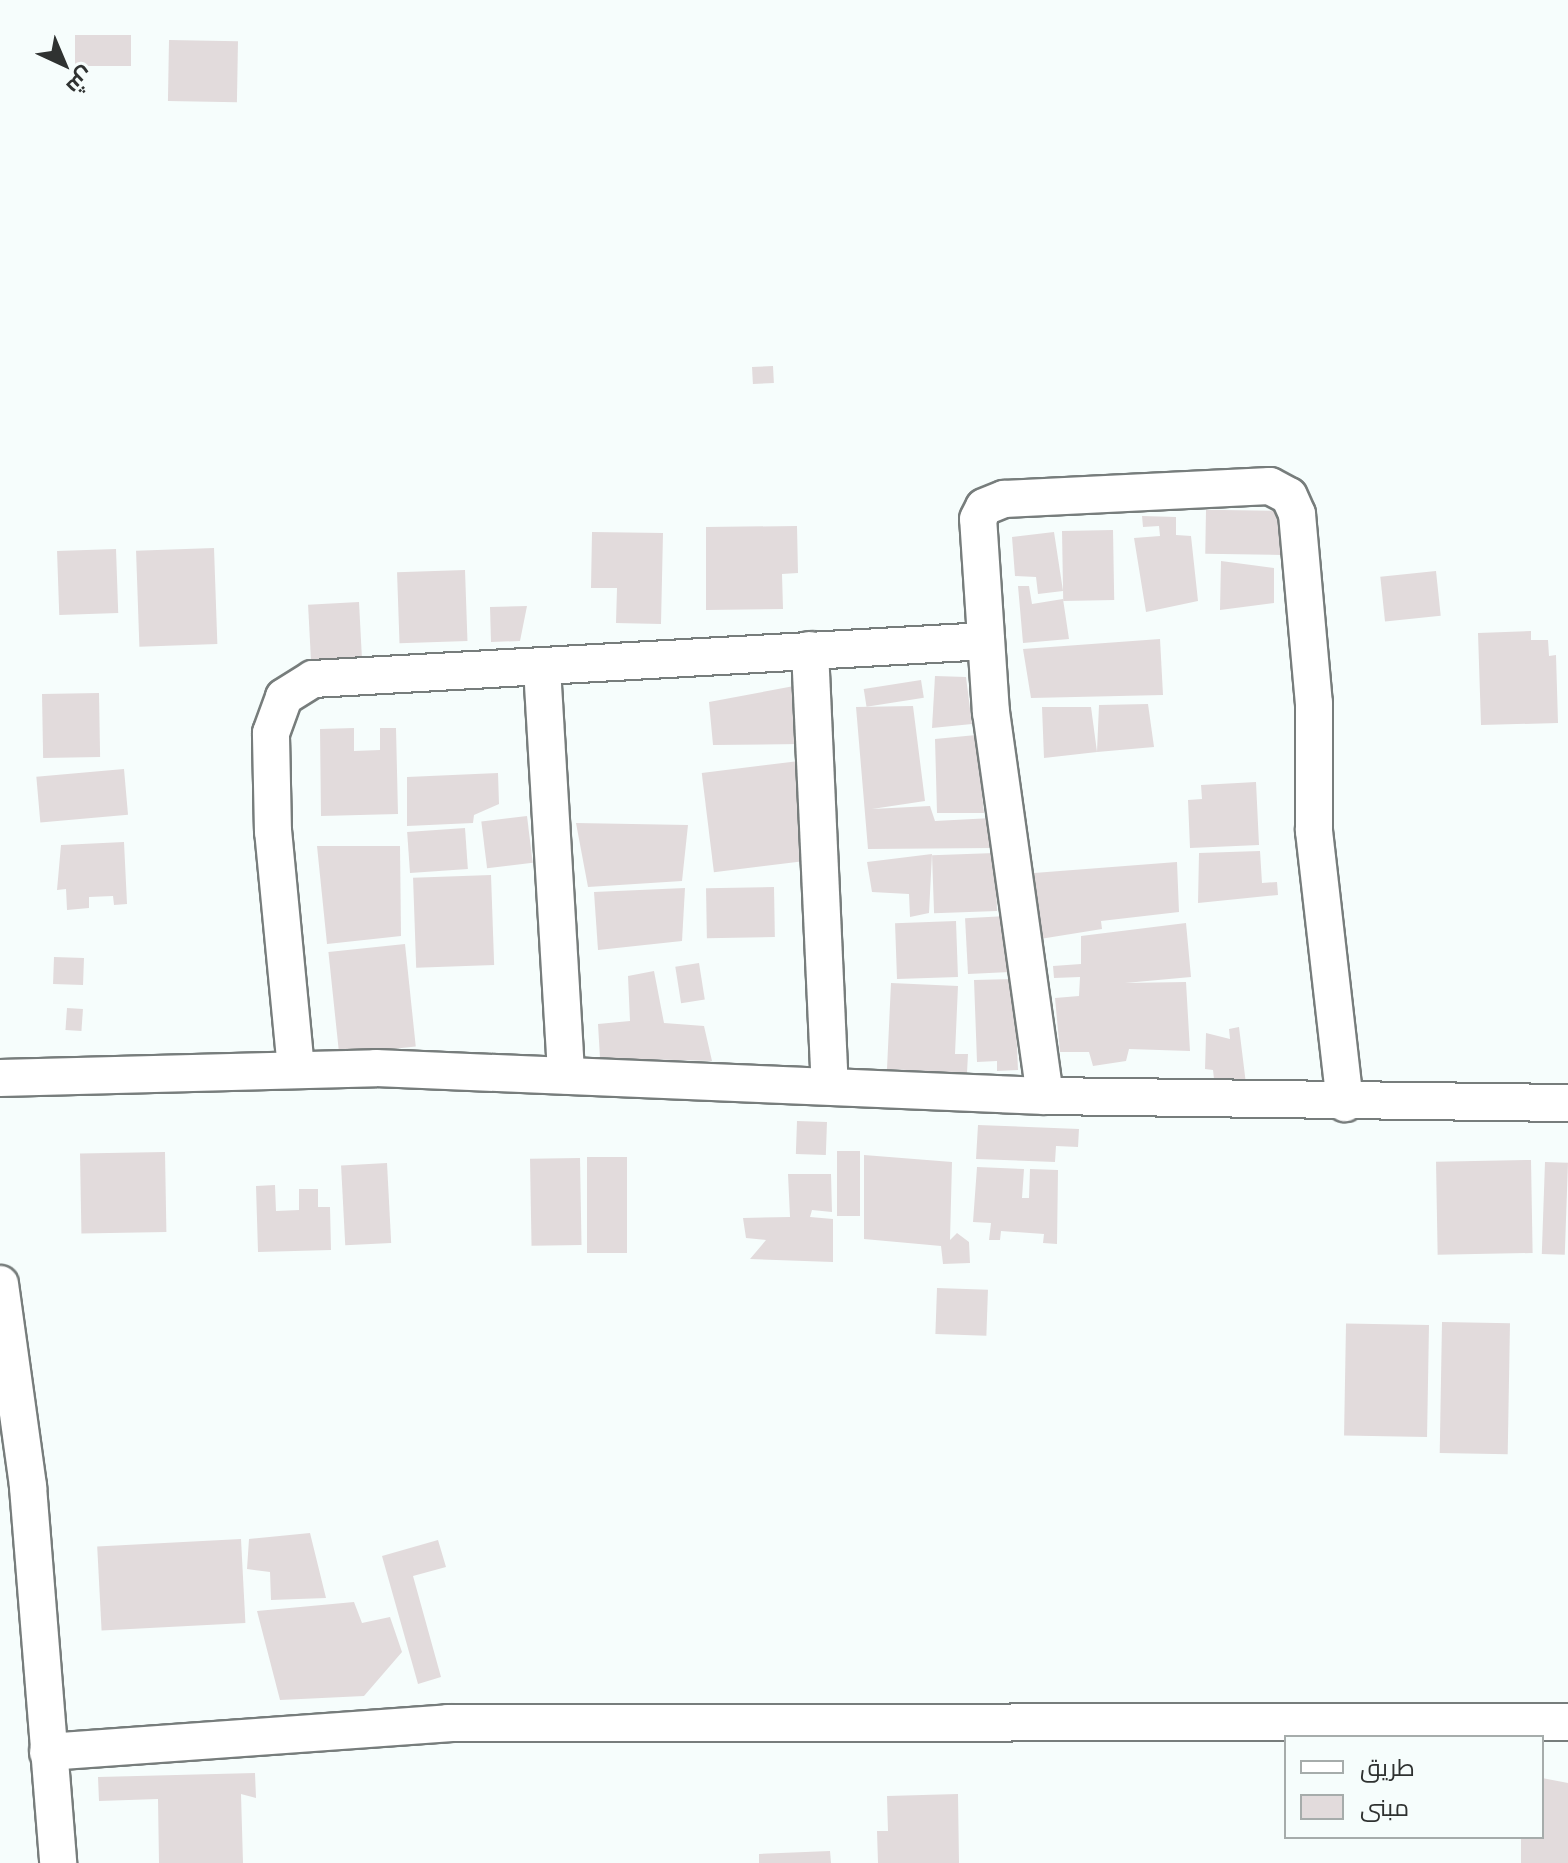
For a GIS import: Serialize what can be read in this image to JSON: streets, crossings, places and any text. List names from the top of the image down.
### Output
{
  "legend": ["طريق", "مبنى"],
  "north": "bottom right"
}
